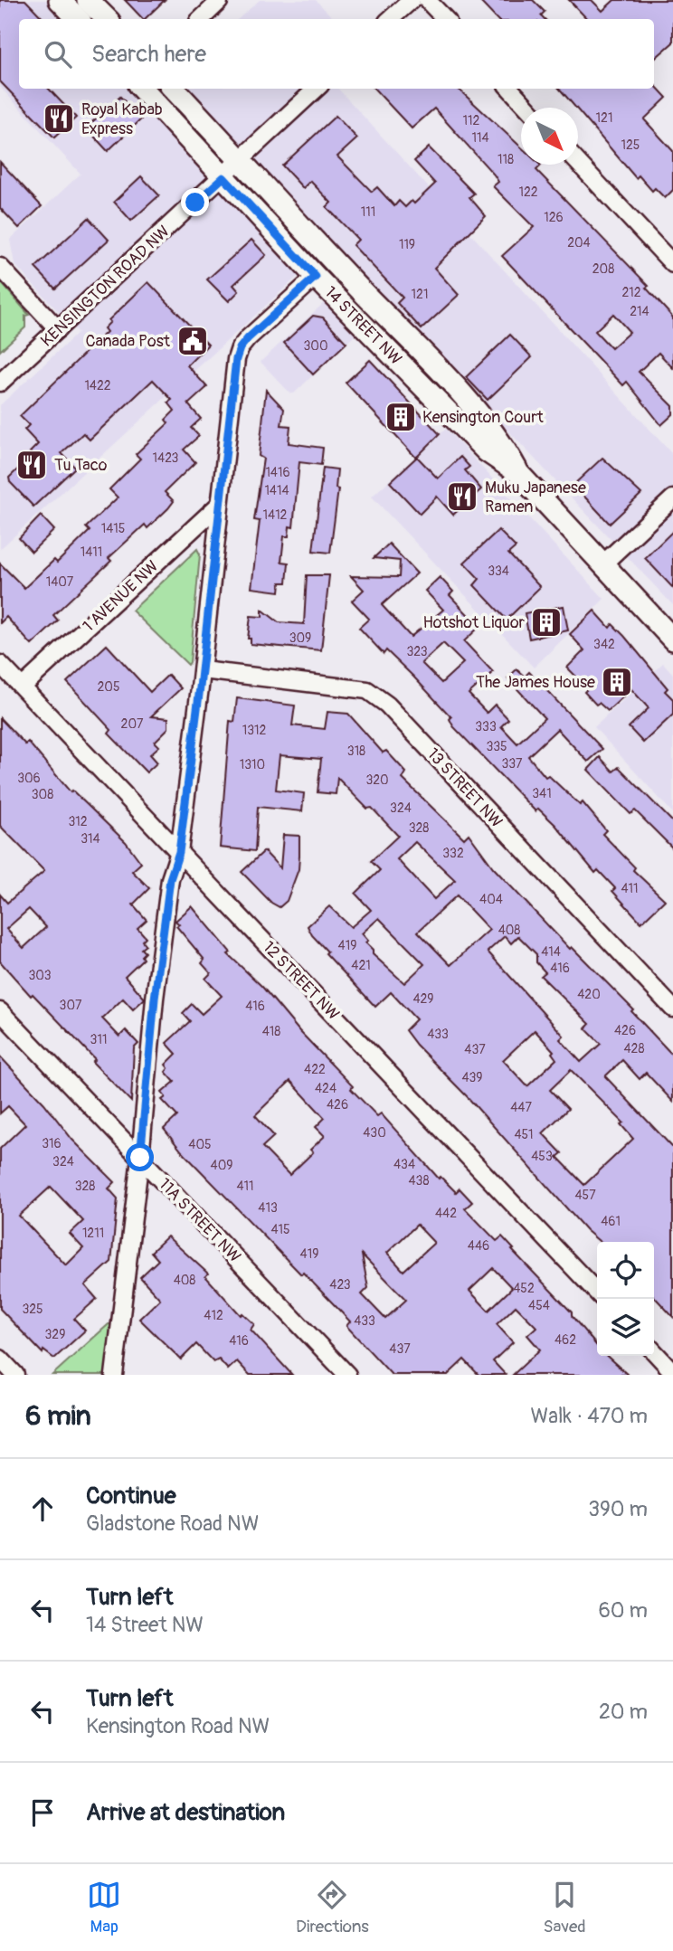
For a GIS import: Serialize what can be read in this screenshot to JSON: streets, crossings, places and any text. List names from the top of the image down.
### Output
{
  "streets": {
    "main road": ["14 STREET NW"],
    "street": [
      "KENSINGTON ROAD NW",
      "1 AVENUE NW",
      "13 STREET NW",
      "12 STREET NW",
      "11A STREET NW"
    ]
  },
  "crossings": [
    ["KENSINGTON ROAD NW", "14 STREET NW"],
    ["1 AVENUE NW", "12 STREET NW"]
  ],
  "places": {
    "restaurant": ["Royal Kabab Express", "Tu Taco", "Muku Japanese Ramen"],
    "public building": ["Canada Post"],
    "building": ["Kensington Court", "Hotshot Liquor", "The James House"]
  },
  "house_numbers": [
    "121",
    "112",
    "114",
    "125",
    "118",
    "122",
    "111",
    "126",
    "204",
    "119",
    "208",
    "212",
    "121",
    "214",
    "300",
    "1422",
    "1423",
    "1416",
    "1414",
    "1412",
    "1415",
    "1411",
    "334",
    "1407",
    "309",
    "342",
    "323",
    "205",
    "207",
    "333",
    "1312",
    "335",
    "318",
    "337",
    "1310",
    "306",
    "320",
    "341",
    "308",
    "324",
    "312",
    "328",
    "314",
    "332",
    "411",
    "404",
    "408",
    "419",
    "414",
    "421",
    "416",
    "303",
    "420",
    "429",
    "307",
    "416",
    "426",
    "418",
    "433",
    "311",
    "428",
    "437",
    "422",
    "439",
    "424",
    "426",
    "447",
    "430",
    "451",
    "316",
    "405",
    "453",
    "324",
    "434",
    "409",
    "438",
    "328",
    "411",
    "457",
    "413",
    "442",
    "461",
    "415",
    "1211",
    "446",
    "419",
    "408",
    "423",
    "452",
    "454",
    "325",
    "412",
    "433",
    "329",
    "462",
    "416",
    "437"
  ],
  "north": "bottom right",
  "page": {
    "search": "Search here",
    "heading": ["6 min", "Walk · 470 m"],
    "list": [
      ["Continue", "Gladstone Road NW", "390 m"],
      ["Turn left", "14 Street NW", "60 m"],
      ["Turn left", "Kensington Road NW", "20 m"],
      "Arrive at destination"
    ],
    "nav": ["Map", "Directions", "Saved"]
  }
}
